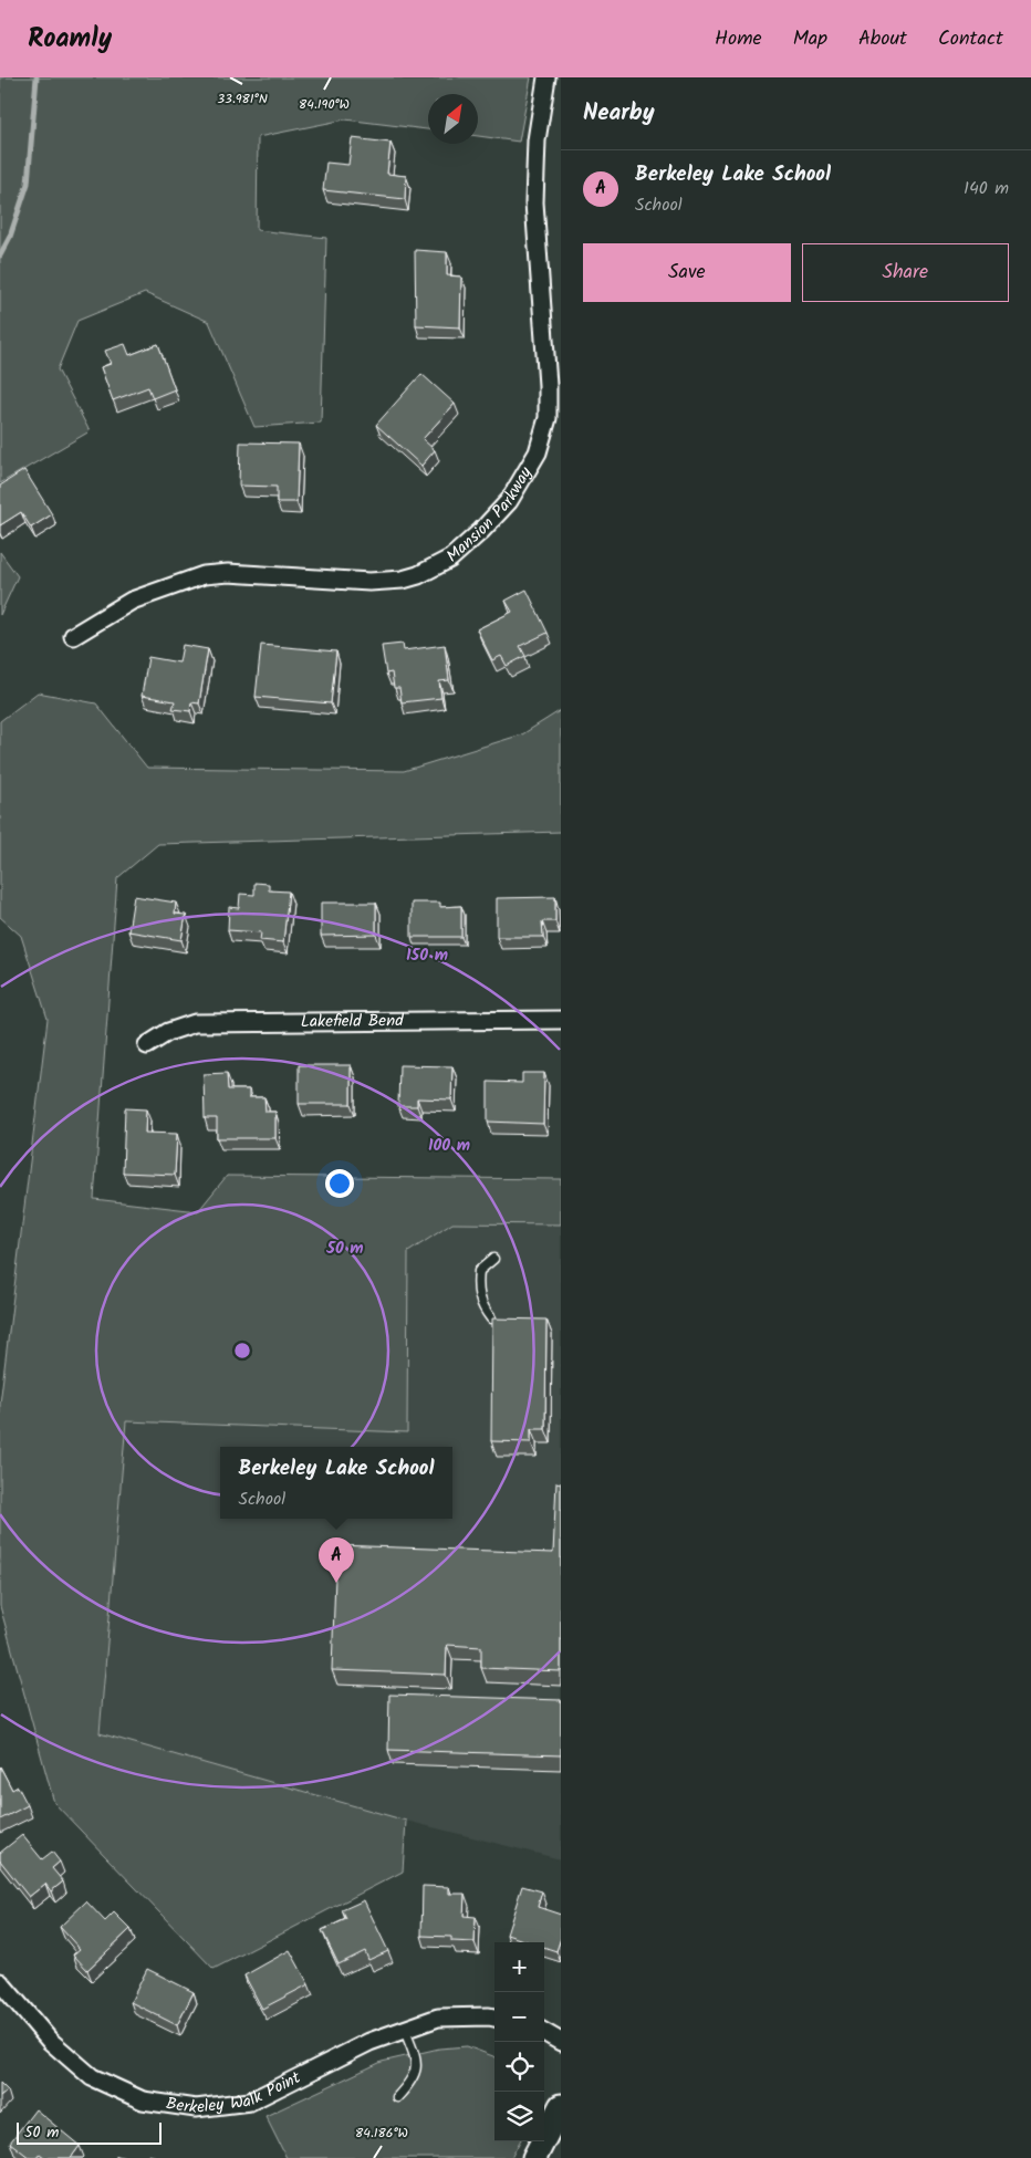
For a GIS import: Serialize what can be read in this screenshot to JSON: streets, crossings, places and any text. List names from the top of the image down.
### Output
{
  "streets": {
    "street": ["Mansion Parkway", "Lakefield Bend", "Berkeley Walk Point"]
  },
  "scale_bar": "50 m",
  "north": "top right",
  "page": {
    "header": "Roamly",
    "nav": [
      "Home",
      "Map",
      "About",
      "Contact"
    ],
    "heading": "Nearby",
    "list": [
      {
        "mark": "A",
        "name": "Berkeley Lake School",
        "note": "School",
        "value": "140 m"
      }
    ],
    "buttons": ["Save", "Share"],
    "popup": ["Berkeley Lake School", "School"],
    "pins": "A",
    "map_buttons": ["+", "−"],
    "scale": "50 m"
  },
  "coordinates": ["33.981°N", "84.190°W", "84.186°W"],
  "rings": ["150 m", "100 m", "50 m"]
}
